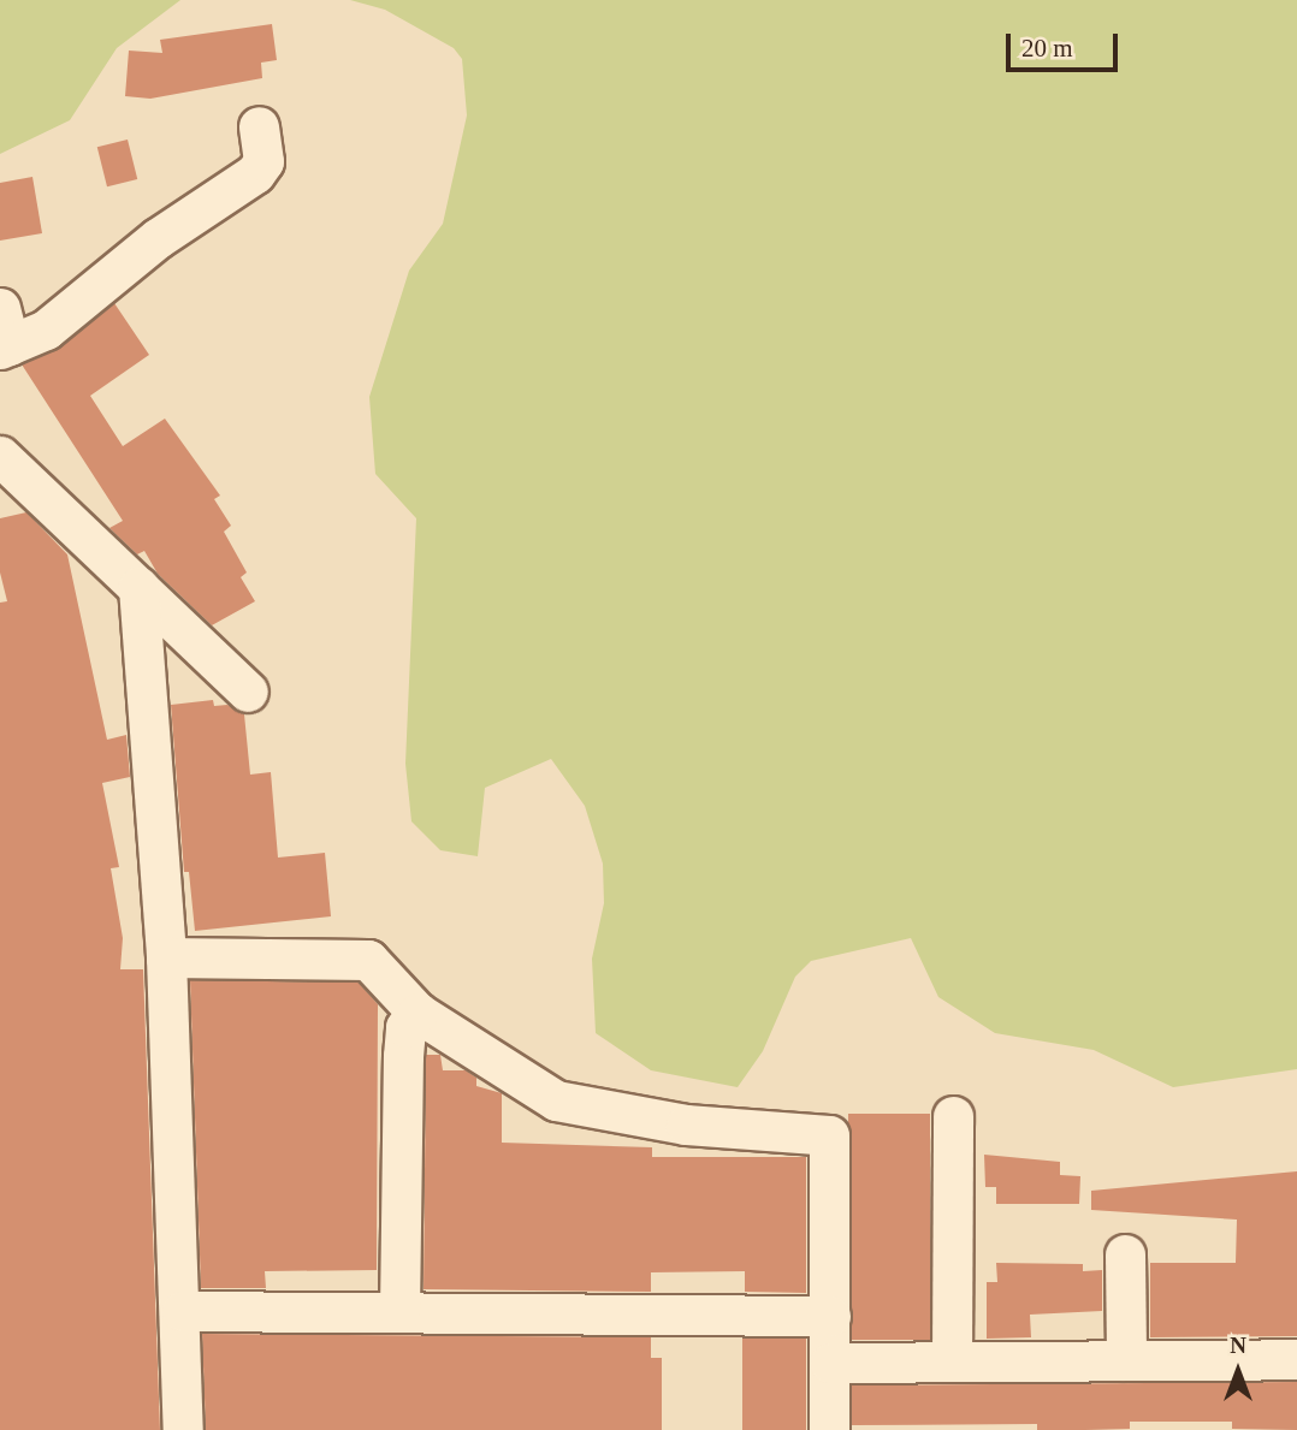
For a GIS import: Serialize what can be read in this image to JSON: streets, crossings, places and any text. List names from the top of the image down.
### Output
{
  "scale_bar": "20 m",
  "north": "top"
}
